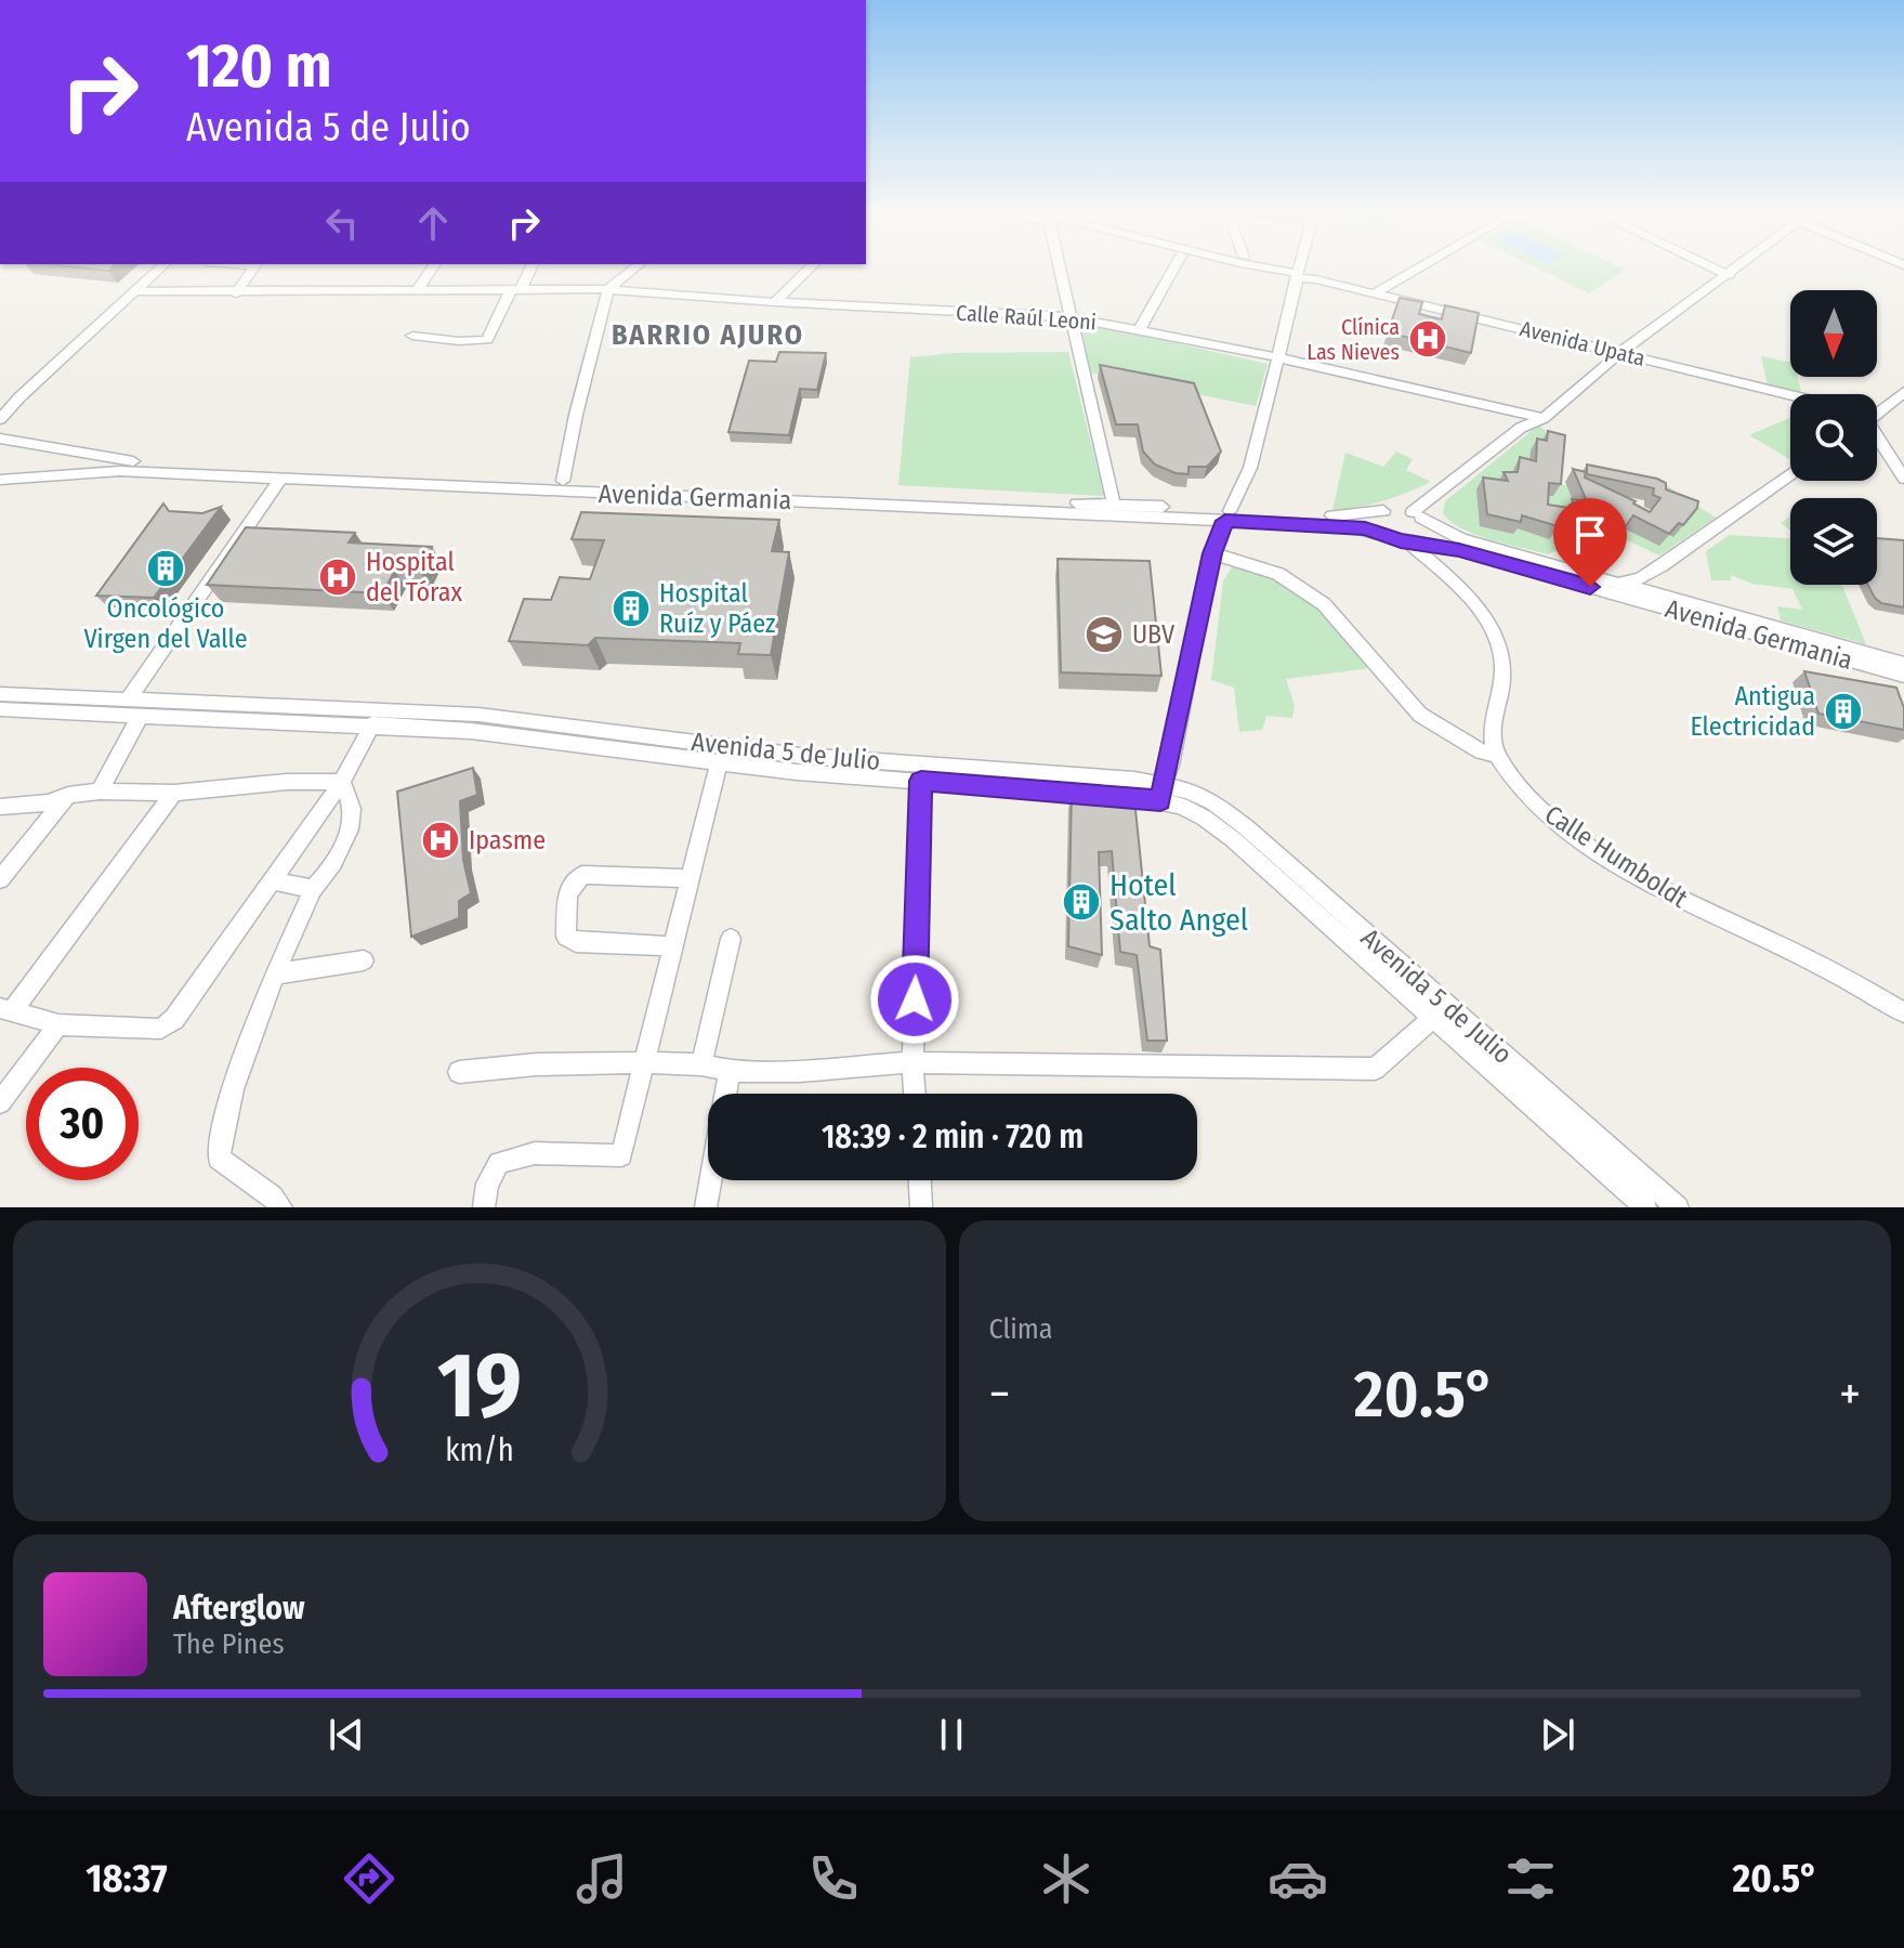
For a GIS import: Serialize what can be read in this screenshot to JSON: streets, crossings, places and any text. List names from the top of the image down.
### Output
{
  "streets": {
    "street": [
      "Calle Raúl Leoni",
      "Avenida Upata",
      "Avenida Germania",
      "Avenida 5 de Julio",
      "Calle Humboldt"
    ]
  },
  "districts": ["BARRIO AJURO"],
  "places": {
    "hospital": ["Clínica Las Nieves", "Hospital del Tórax", "Ipasme"],
    "building": [
      "Oncológico Virgen del Valle",
      "Hospital Ruíz y Páez",
      "Antigua Electricidad",
      "Hotel Salto Angel"
    ],
    "school or university": ["UBV"]
  },
  "north": "bottom",
  "page": {
    "turn": ["120 m", "Avenida 5 de Julio"],
    "limit": "30",
    "trip": "18:39 · 2 min · 720 m",
    "tile": "Clima",
    "heat": ["−", "20.5°", "+"],
    "song": ["Afterglow", "The Pines"],
    "tabs": ["18:37", "20.5°"],
    "gauge": ["19", "km/h"]
  }
}
